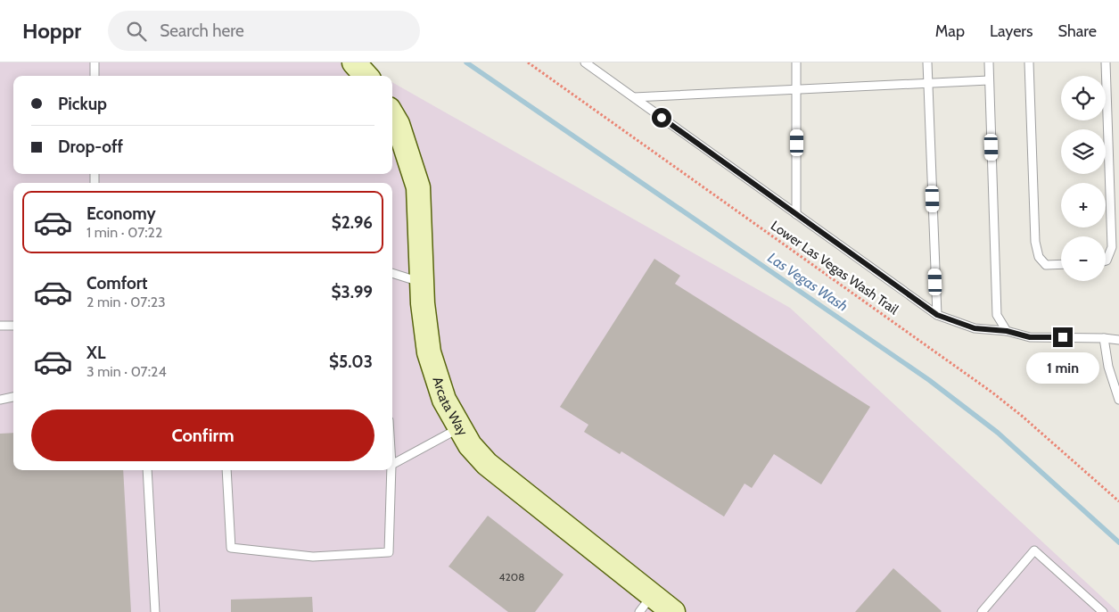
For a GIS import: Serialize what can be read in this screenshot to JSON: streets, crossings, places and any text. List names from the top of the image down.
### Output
{
  "streets": {
    "street": ["Arcata Way"],
    "path": ["Lower Las Vegas Wash Trail"]
  },
  "water": ["Las Vegas Wash"],
  "house_numbers": ["4208"],
  "page": {
    "header": "Hoppr",
    "search": "Search here",
    "nav": ["Map", "Layers", "Share"],
    "map_buttons": ["+", "−"],
    "banner": ["Pickup", "Drop-off"],
    "list": [
      {
        "name": "Economy",
        "note": "1 min · 07:22",
        "value": "$2.96"
      },
      {
        "name": "Comfort",
        "note": "2 min · 07:23",
        "value": "$3.99"
      },
      {
        "name": "XL",
        "note": "3 min · 07:24",
        "value": "$5.03"
      }
    ],
    "bubble": "1 min",
    "buttons": "Confirm"
  }
}
